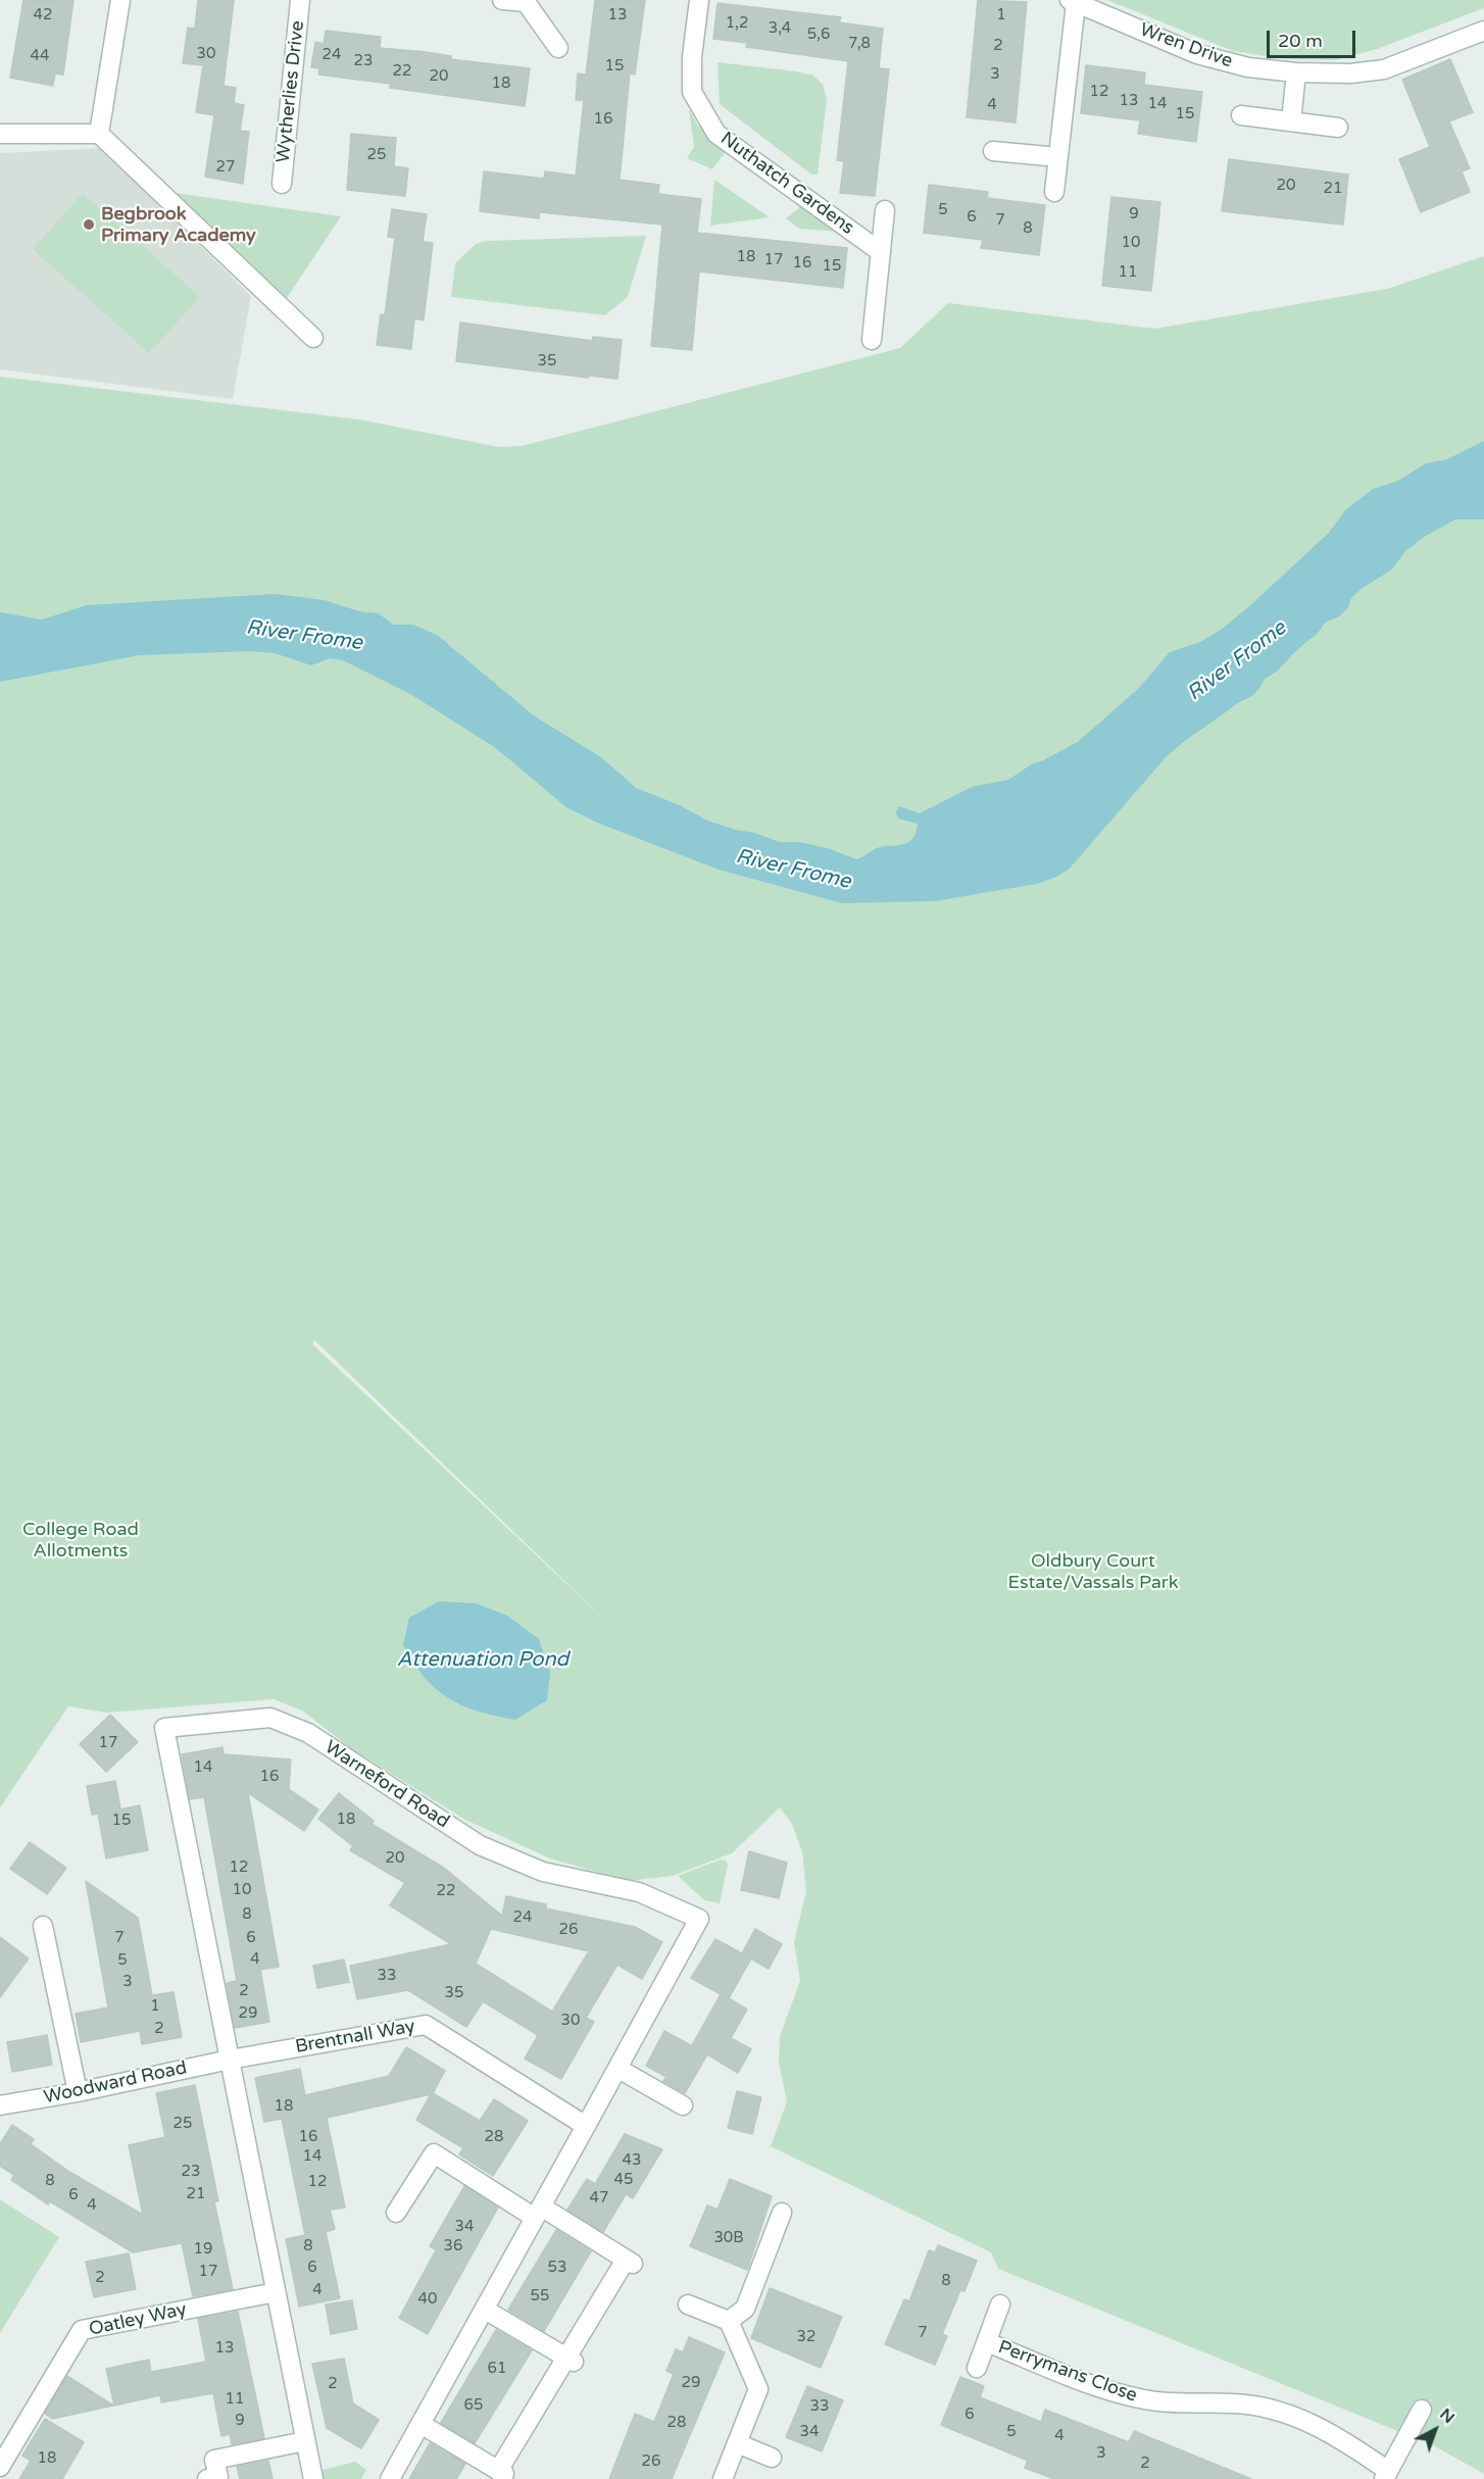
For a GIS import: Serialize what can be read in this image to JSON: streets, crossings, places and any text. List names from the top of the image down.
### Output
{
  "streets": {
    "street": [
      "Wren Drive",
      "Wytherlies Drive",
      "Nuthatch Gardens",
      "Warneford Road",
      "Brentnall Way",
      "Woodward Road",
      "Oatley Way",
      "Perrymans Close"
    ]
  },
  "crossings": [
    ["Warneford Road", "Brentnall Way"],
    ["Warneford Road", "Woodward Road"],
    ["Brentnall Way", "Woodward Road"]
  ],
  "water": ["River Frome", "Attenuation Pond"],
  "parks": ["College Road Allotments", "Oldbury Court Estate/Vassals Park"],
  "places": ["Begbrook Primary Academy"],
  "house_numbers": [
    "42",
    "13",
    "1",
    "1,2",
    "3,4",
    "5,6",
    "7,8",
    "2",
    "30",
    "24",
    "44",
    "23",
    "15",
    "22",
    "3",
    "20",
    "18",
    "12",
    "13",
    "14",
    "4",
    "15",
    "16",
    "25",
    "27",
    "20",
    "21",
    "5",
    "9",
    "6",
    "7",
    "8",
    "10",
    "18",
    "17",
    "16",
    "15",
    "11",
    "35",
    "17",
    "14",
    "16",
    "18",
    "15",
    "20",
    "12",
    "10",
    "22",
    "8",
    "24",
    "26",
    "7",
    "6",
    "4",
    "5",
    "33",
    "3",
    "2",
    "35",
    "1",
    "29",
    "30",
    "2",
    "18",
    "25",
    "16",
    "28",
    "14",
    "43",
    "23",
    "45",
    "8",
    "12",
    "21",
    "6",
    "47",
    "4",
    "34",
    "30B",
    "8",
    "36",
    "19",
    "6",
    "53",
    "17",
    "2",
    "8",
    "4",
    "55",
    "40",
    "7",
    "32",
    "13",
    "61",
    "29",
    "2",
    "11",
    "65",
    "33",
    "6",
    "9",
    "28",
    "34",
    "5",
    "4",
    "3",
    "18",
    "26",
    "2"
  ],
  "scale_bar": "20 m",
  "north": "top right"
}
